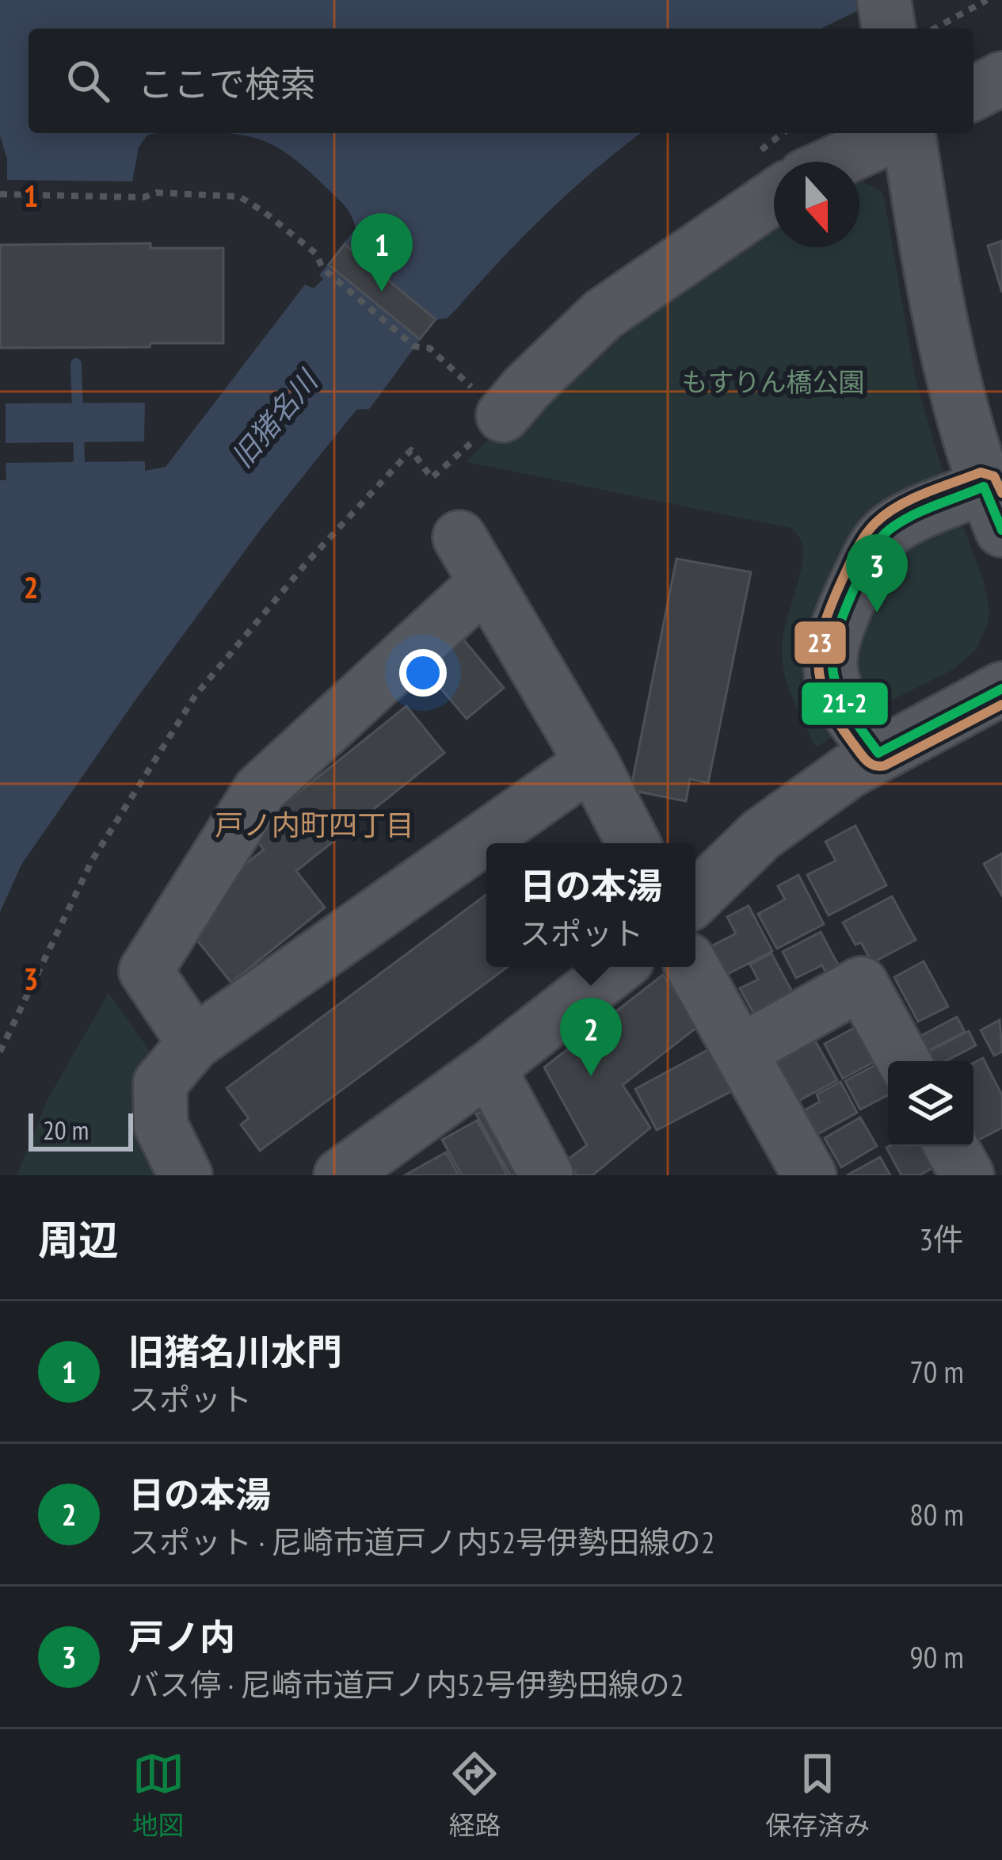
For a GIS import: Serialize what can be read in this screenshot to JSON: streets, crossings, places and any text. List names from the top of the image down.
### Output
{
  "districts": ["戸ノ内町四丁目"],
  "water": ["旧猪名川"],
  "parks": ["もすりん橋公園"],
  "lines": ["transit line 23", "transit line 21-2"],
  "scale_bar": "20 m",
  "north": "bottom",
  "page": {
    "search": "ここで検索",
    "pins": ["1", "3", "2"],
    "popup": ["日の本湯", "スポット"],
    "scale": "20 m",
    "heading": ["周辺", "3件"],
    "list": [
      {
        "mark": "1",
        "name": "旧猪名川水門",
        "note": "スポット",
        "value": "70 m"
      },
      {
        "mark": "2",
        "name": "日の本湯",
        "note": "スポット · 尼崎市道戸ノ内52号伊勢田線の2",
        "value": "80 m"
      },
      {
        "mark": "3",
        "name": "戸ノ内",
        "note": "バス停 · 尼崎市道戸ノ内52号伊勢田線の2",
        "value": "90 m"
      }
    ],
    "nav": ["地図", "経路", "保存済み"]
  },
  "grid": {
    "rows": ["1", "2", "3"]
  }
}
